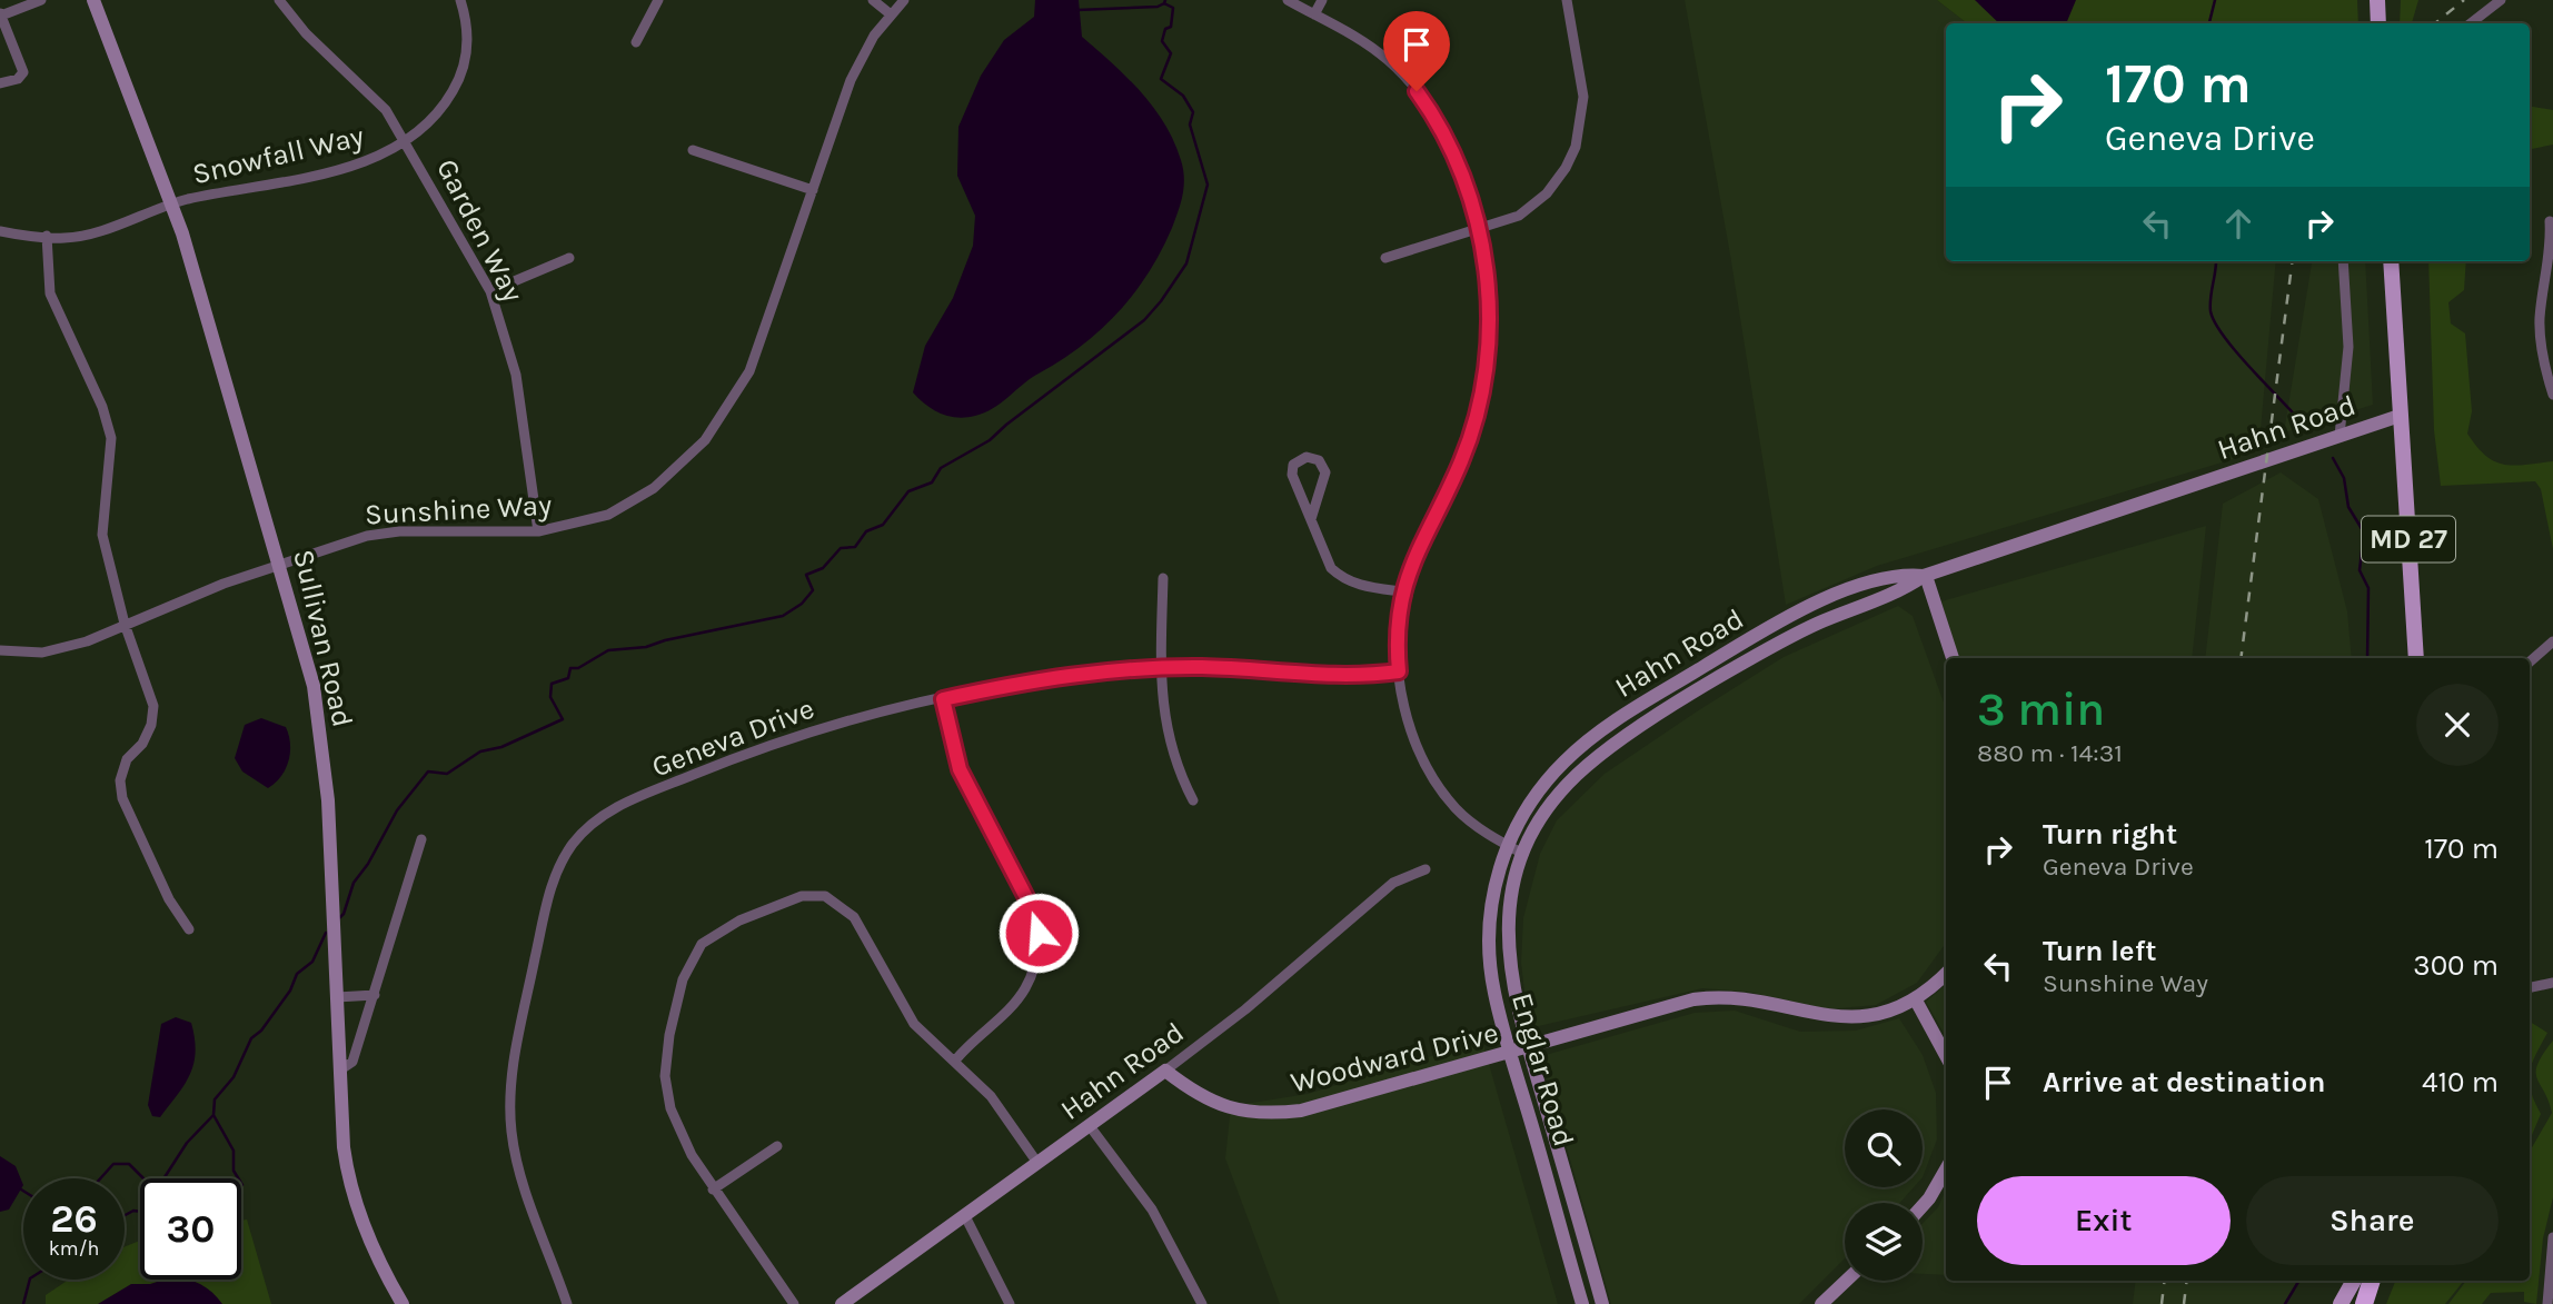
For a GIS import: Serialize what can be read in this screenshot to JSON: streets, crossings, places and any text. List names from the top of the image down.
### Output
{
  "streets": {
    "main road": ["MD 27"],
    "street": [
      "Snowfall Way",
      "Garden Way",
      "Hahn Road",
      "Sunshine Way",
      "Sullivan Road",
      "Geneva Drive",
      "Woodward Drive",
      "Englar Road"
    ]
  },
  "crossings": [
    ["Snowfall Way", "Garden Way"],
    ["Snowfall Way", "Sullivan Road"],
    ["Garden Way", "Sunshine Way"],
    ["Hahn Road", "MD 27"],
    ["Hahn Road", "Woodward Drive"],
    ["Hahn Road", "Englar Road"],
    ["Sunshine Way", "Sullivan Road"],
    ["Woodward Drive", "Englar Road"]
  ],
  "page": {
    "turn": ["170 m", "Geneva Drive"],
    "heading": ["3 min", "880 m · 14:31"],
    "list": [
      {
        "name": "Turn right",
        "note": "Geneva Drive",
        "value": "170 m"
      },
      {
        "name": "Turn left",
        "note": "Sunshine Way",
        "value": "300 m"
      },
      {
        "name": "Arrive at destination",
        "value": "410 m"
      }
    ],
    "buttons": ["Exit", "Share"],
    "speed": "26 km/h",
    "limit": "30"
  }
}
